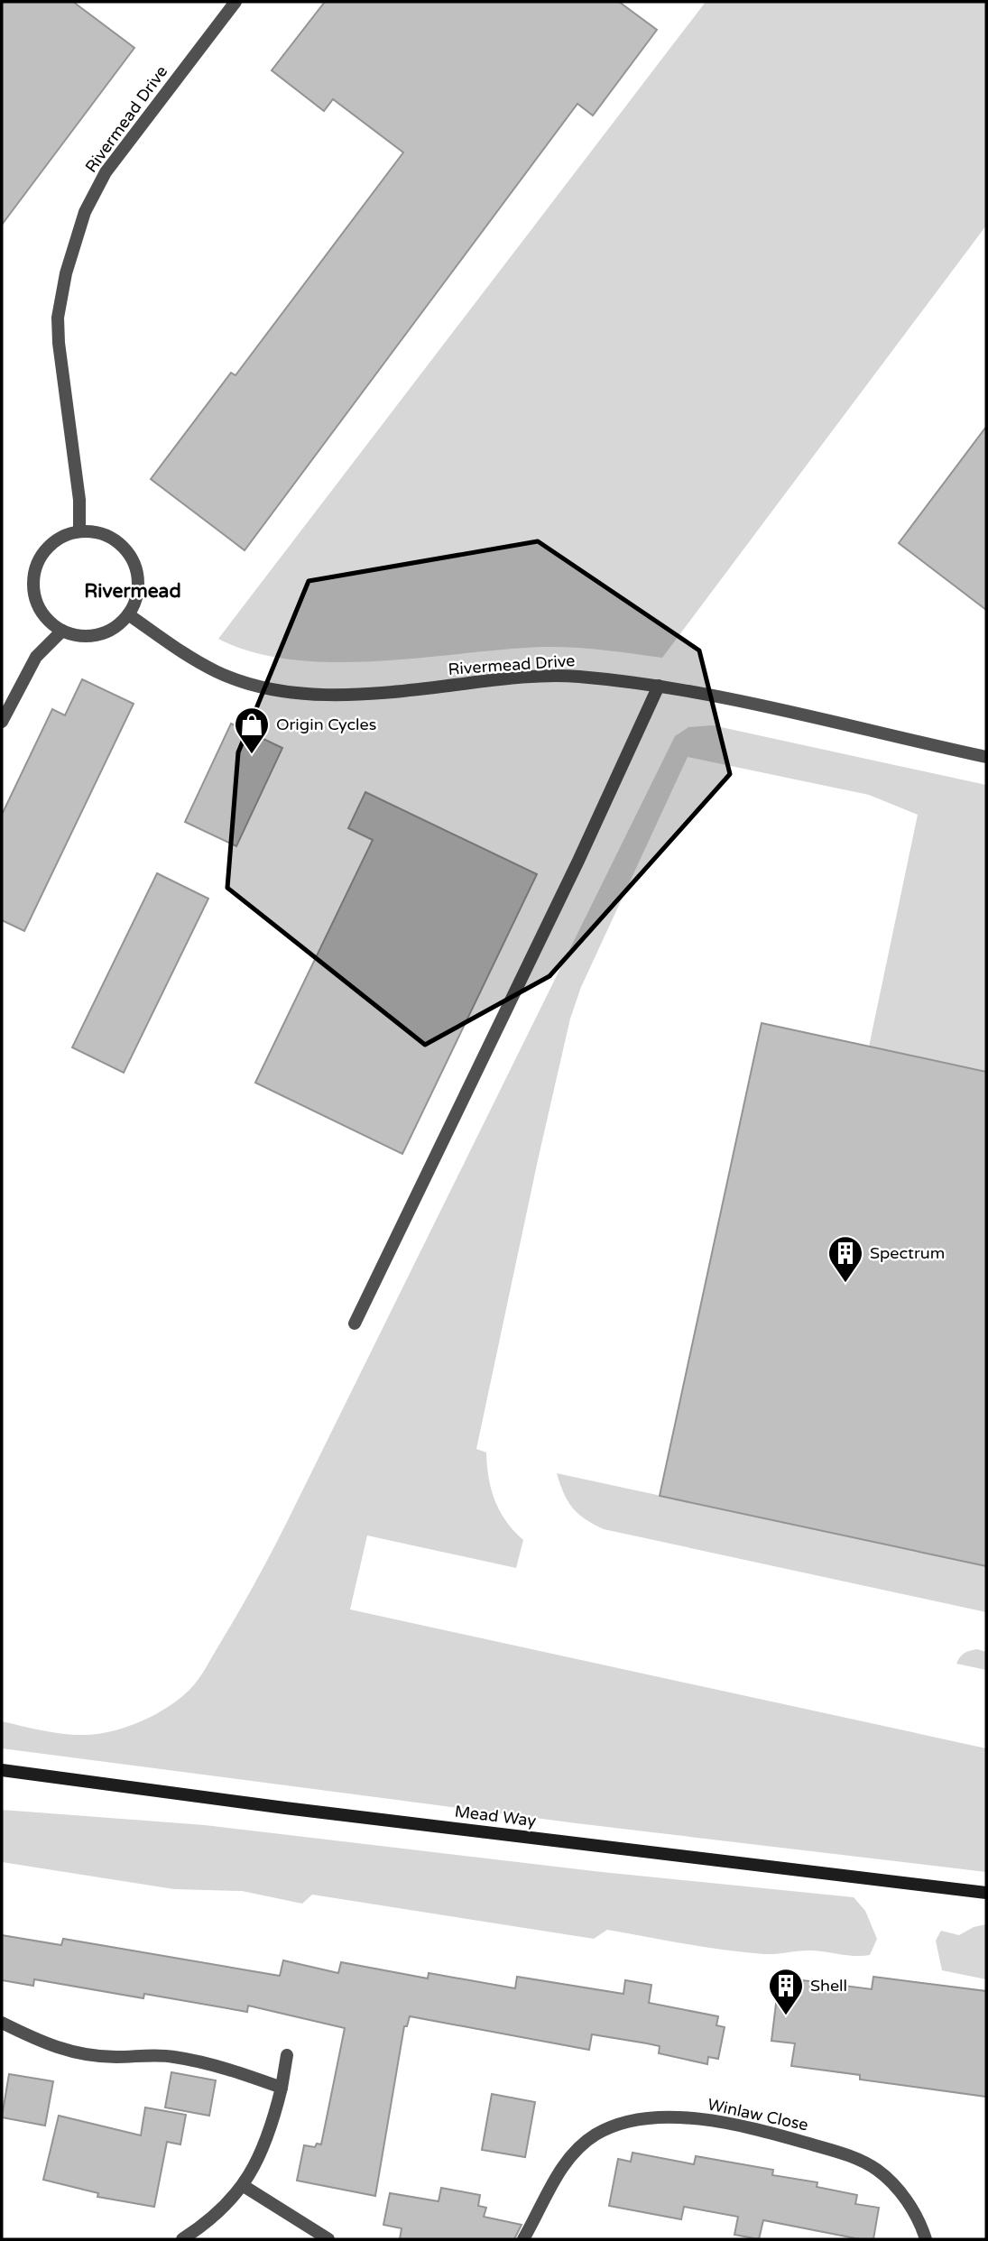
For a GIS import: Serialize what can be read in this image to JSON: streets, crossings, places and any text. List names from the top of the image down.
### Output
{
  "streets": {
    "main road": ["Mead Way"],
    "street": ["Rivermead Drive", "Winlaw Close"]
  },
  "districts": ["Rivermead"],
  "places": {
    "shop": ["Origin Cycles"],
    "building": ["Spectrum", "Shell"]
  }
}
